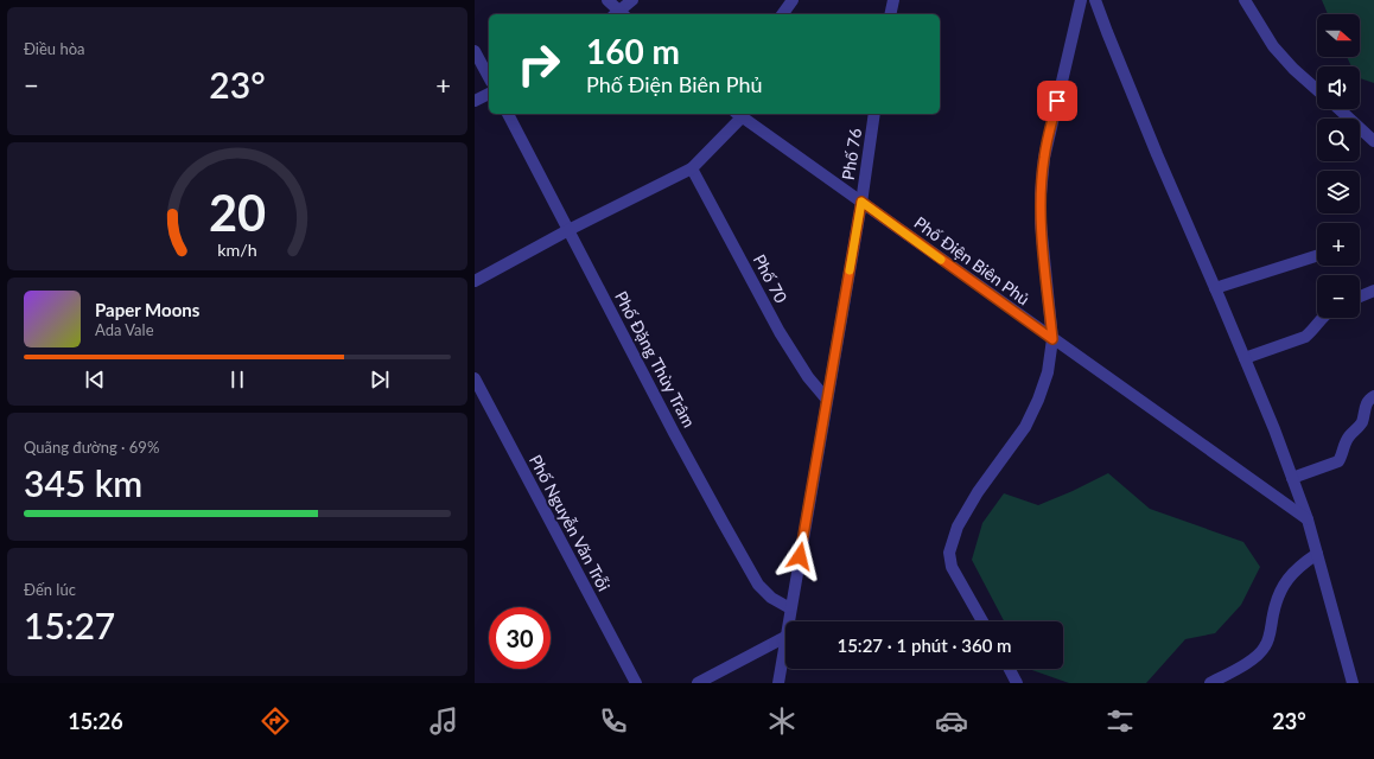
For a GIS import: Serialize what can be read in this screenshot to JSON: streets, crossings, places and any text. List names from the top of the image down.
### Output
{
  "streets": {
    "street": [
      "Phố 76",
      "Phố Điện Biên Phủ",
      "Phố 70",
      "Phố Đặng Thùy Trâm",
      "Phố Nguyễn Văn Trỗi"
    ]
  },
  "crossings": [
    ["Phố 76", "Phố Điện Biên Phủ"],
    ["Phố 76", "Phố 70"],
    ["Phố 76", "Phố Đặng Thùy Trâm"]
  ],
  "north": "right",
  "page": {
    "tile": [
      "Điều hòa",
      ["Quãng đường · 69%", "345 km"],
      ["Đến lúc", "15:27"]
    ],
    "map_buttons": ["+", "−"],
    "turn": ["160 m", "Phố Điện Biên Phủ"],
    "heat": ["−", "23°", "+"],
    "song": ["Paper Moons", "Ada Vale"],
    "limit": "30",
    "trip": "15:27 · 1 phút · 360 m",
    "tabs": ["15:26", "23°"],
    "gauge": ["20", "km/h"]
  }
}
